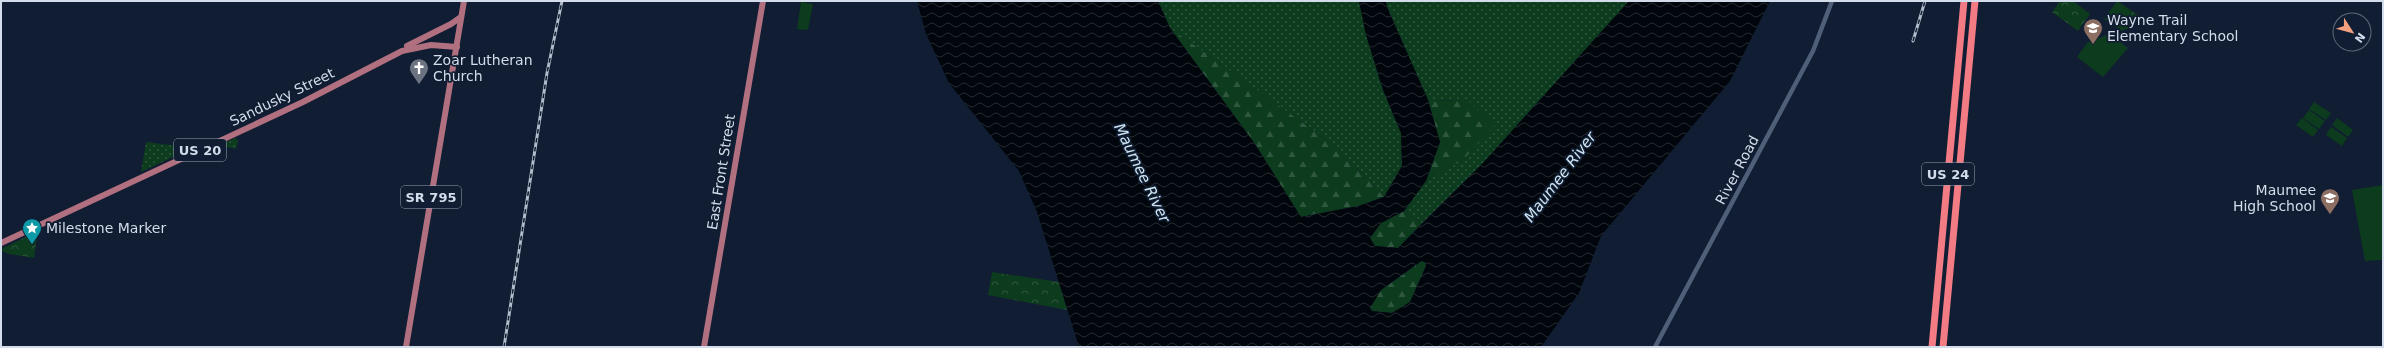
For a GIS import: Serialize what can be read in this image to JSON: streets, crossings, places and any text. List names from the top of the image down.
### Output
{
  "streets": {
    "highway": ["US 24"],
    "main road": [
      "Sandusky Street",
      "US 20",
      "East Front Street",
      "SR 795"
    ],
    "street": ["River Road"]
  },
  "crossings": [
    ["Sandusky Street", "US 20"],
    ["US 20", "SR 795"]
  ],
  "water": ["Maumee River"],
  "places": {
    "school or university": ["Wayne Trail Elementary School", "Maumee High School"],
    "church": ["Zoar Lutheran Church"],
    "place": ["Milestone Marker"]
  },
  "north": "bottom right"
}
